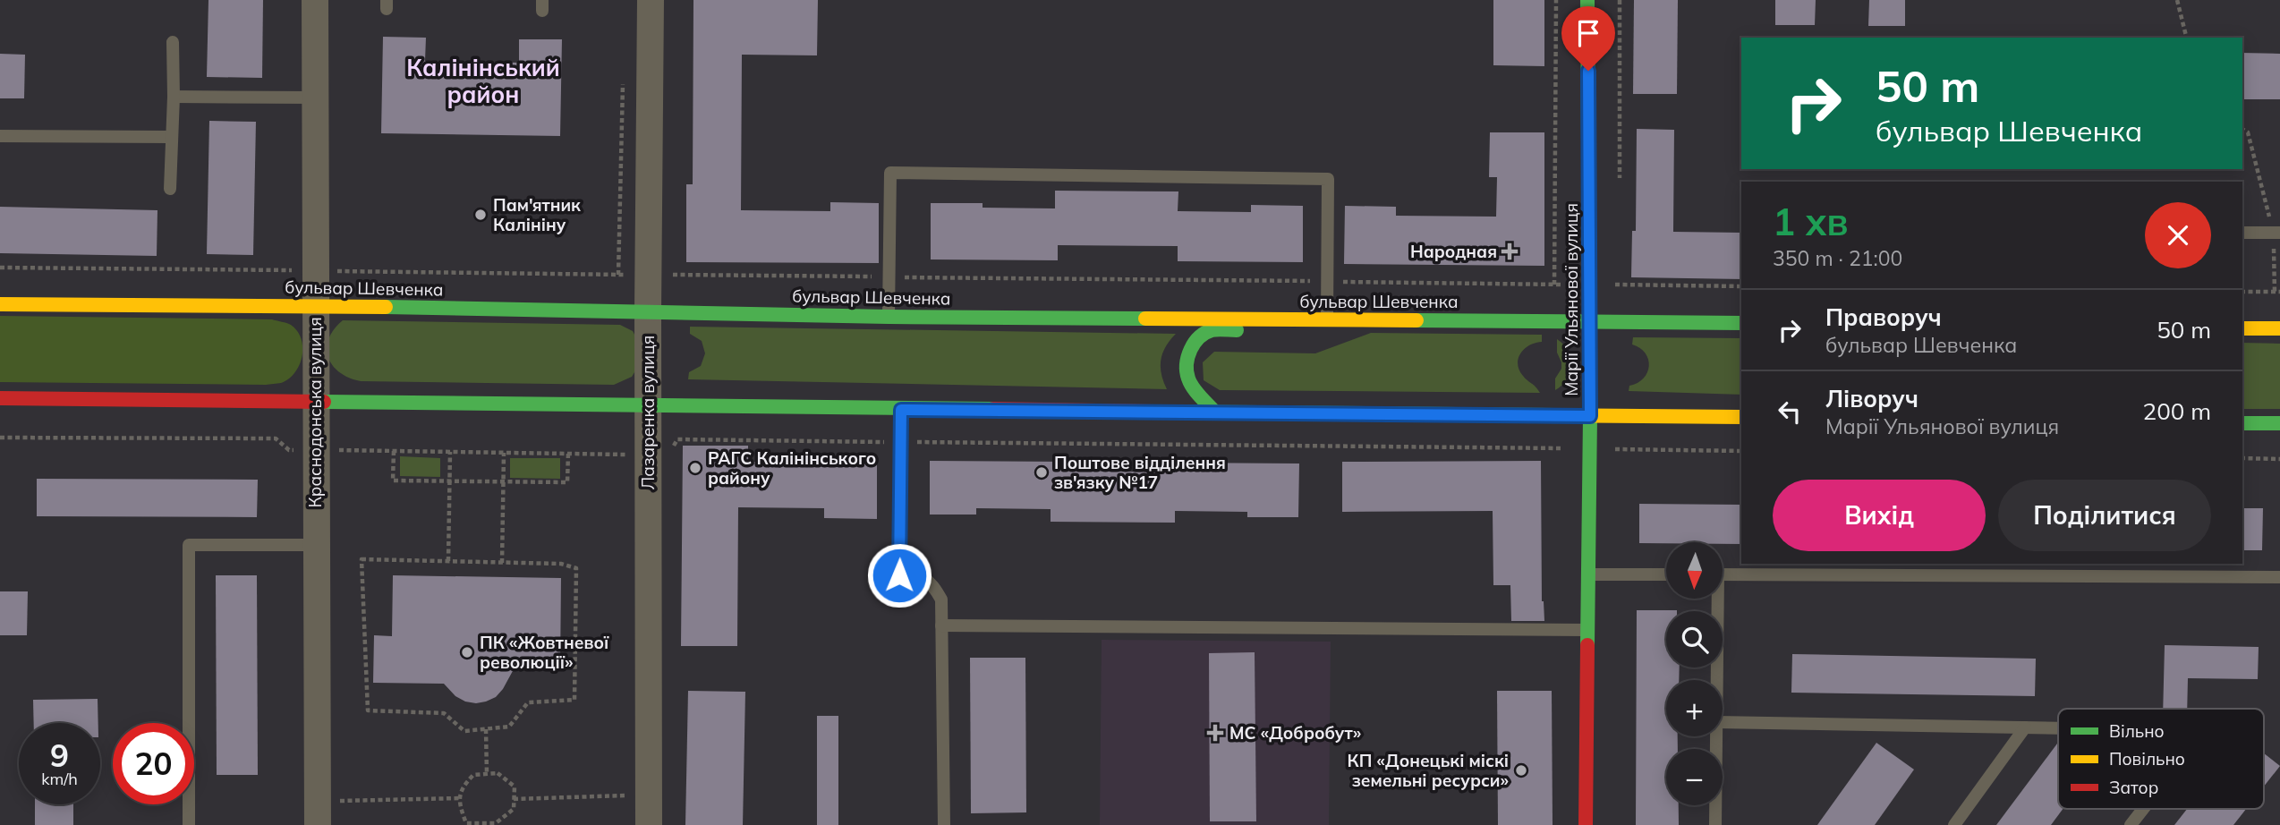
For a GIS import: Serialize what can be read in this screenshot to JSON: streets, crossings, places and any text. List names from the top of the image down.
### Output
{
  "streets": {
    "main road": ["бульвар Шевченка", "Марії Ульянової вулиця"],
    "street": ["Краснодонська вулиця", "Лазаренка вулиця"]
  },
  "crossings": [
    ["бульвар Шевченка", "Марії Ульянової вулиця"],
    ["бульвар Шевченка", "Краснодонська вулиця"],
    ["бульвар Шевченка", "Лазаренка вулиця"]
  ],
  "districts": ["Калінінський район"],
  "places": {
    "other": [
      "Пам'ятник Калініну",
      "РАГС Калінінського району",
      "Поштове відділення зв'язку №17",
      "ПК «Жовтневої революції»",
      "КП «Донецькі міскі земельні ресурси»"
    ],
    "health": ["Народная", "МС «Добробут»"]
  },
  "legend": ["Вільно", "Повільно", "Затор"],
  "north": "bottom",
  "page": {
    "turn": ["50 m", "бульвар Шевченка"],
    "heading": ["1 хв", "350 m · 21:00"],
    "list": [
      {
        "name": "Праворуч",
        "note": "бульвар Шевченка",
        "value": "50 m"
      },
      {
        "name": "Ліворуч",
        "note": "Марії Ульянової вулиця",
        "value": "200 m"
      }
    ],
    "buttons": ["Вихід", "Поділитися"],
    "map_buttons": ["+", "−"],
    "speed": "9 km/h",
    "limit": "20"
  }
}
